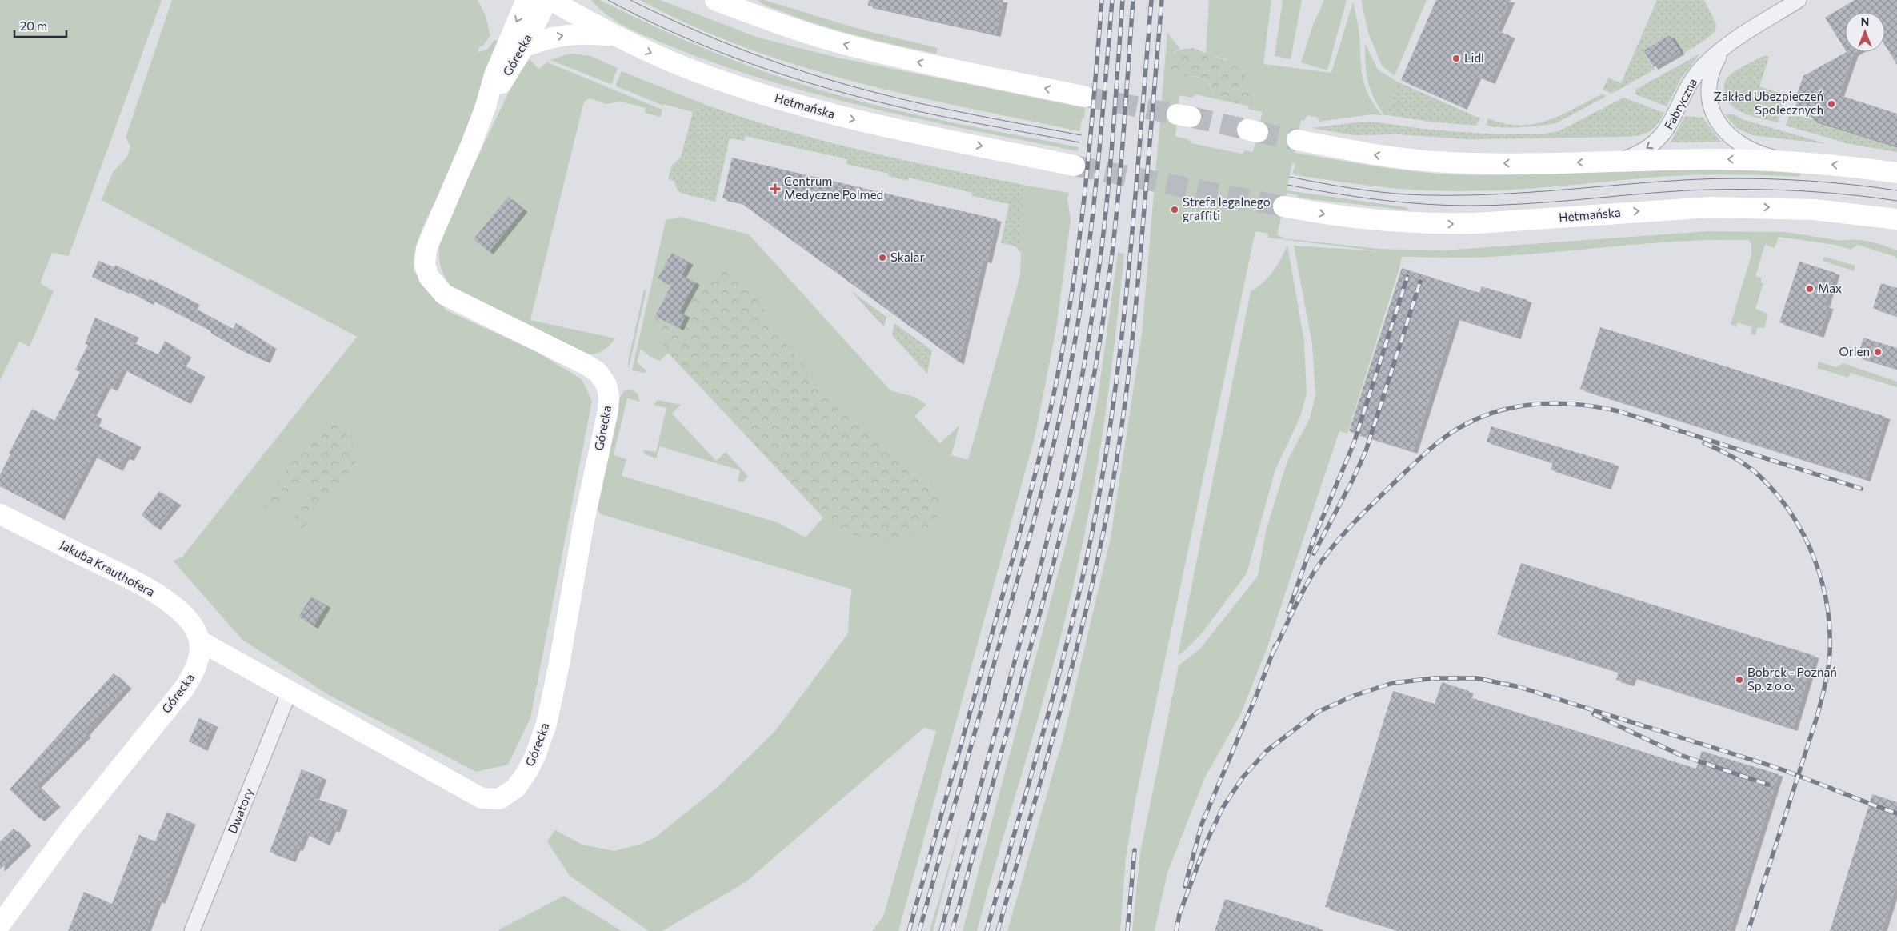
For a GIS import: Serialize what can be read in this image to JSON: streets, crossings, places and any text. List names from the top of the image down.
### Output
{
  "streets": {
    "main road": ["Górecka", "Hetmańska", "Jakuba Krauthofera"],
    "street": ["Fabryczna", "Dwatory"]
  },
  "crossings": [
    ["Górecka", "Hetmańska"],
    ["Górecka", "Jakuba Krauthofera"],
    ["Górecka", "Dwatory"]
  ],
  "one_way": ["Fabryczna"],
  "places": {
    "other": [
      "Lidl",
      "Zakład Ubezpieczeń Społecznych",
      "Strefa legalnego graffiti",
      "Skalar",
      "Max",
      "Orlen",
      "Bobrek - Poznań Sp. z o.o."
    ],
    "health": ["Centrum Medyczne Polmed"]
  },
  "scale_bar": "20 m",
  "north": "top"
}
